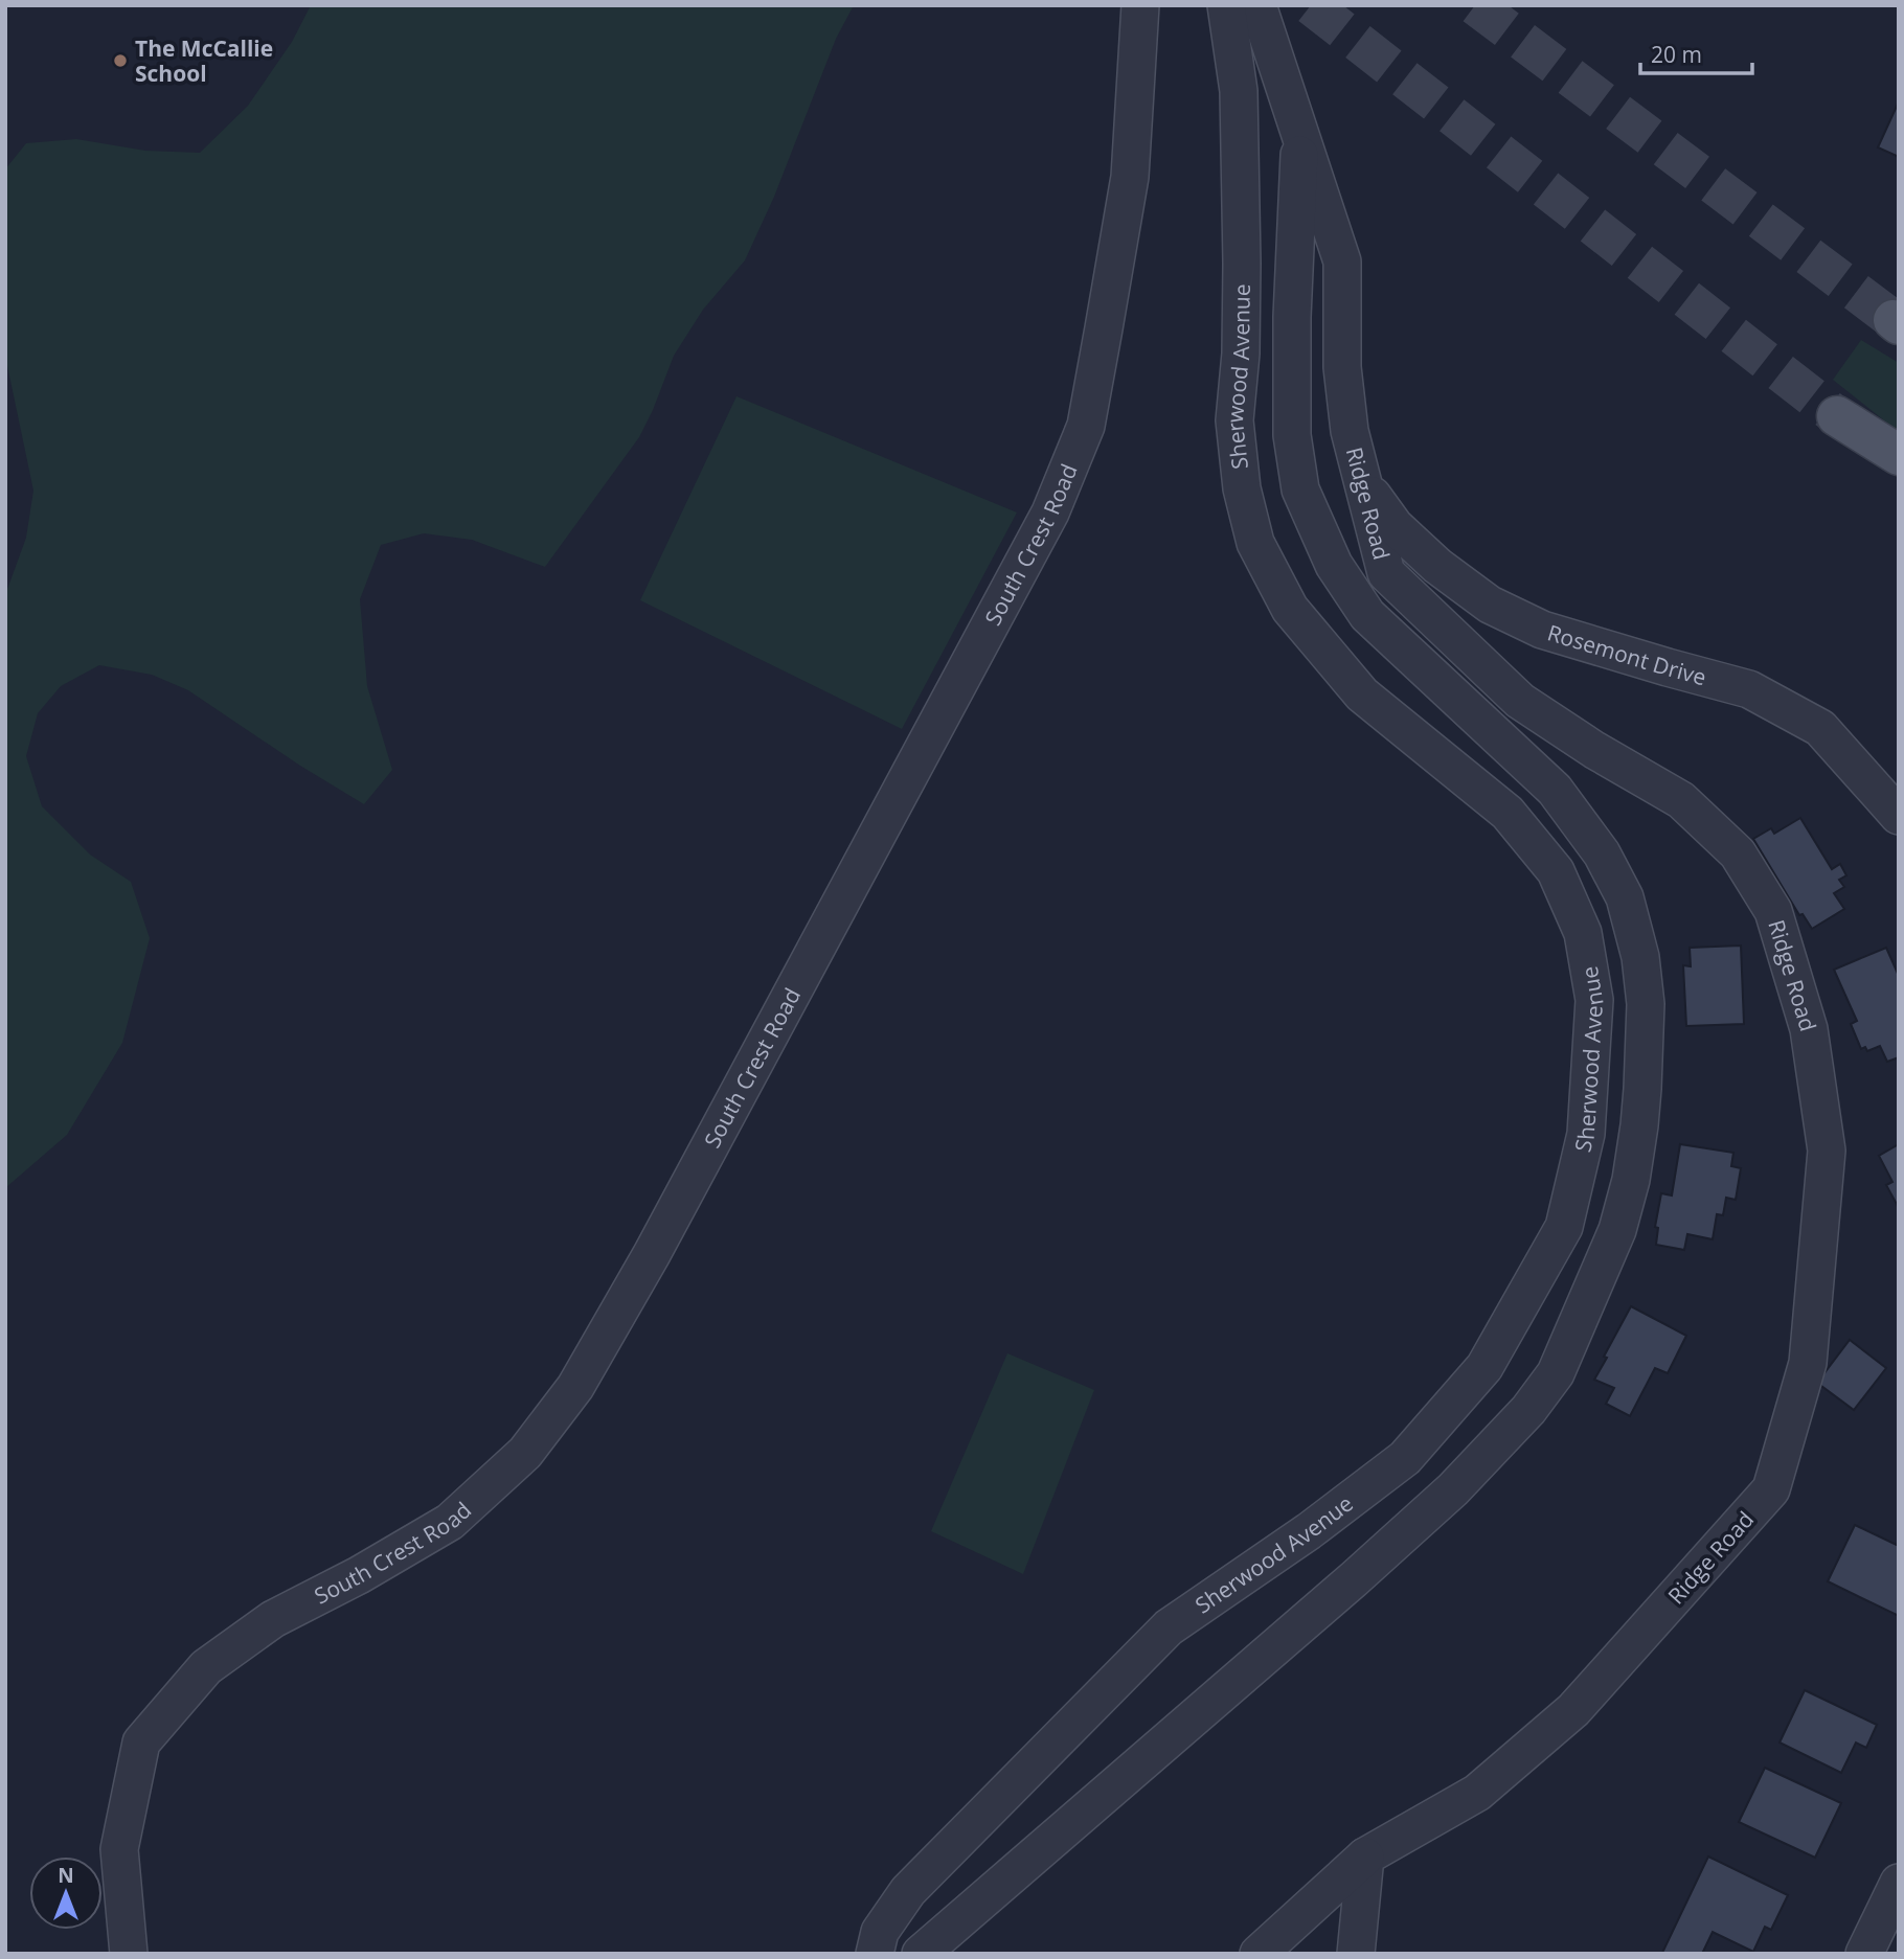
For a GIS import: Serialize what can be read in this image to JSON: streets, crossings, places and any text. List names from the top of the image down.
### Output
{
  "streets": {
    "street": [
      "Sherwood Avenue",
      "Ridge Road",
      "South Crest Road",
      "Rosemont Drive"
    ]
  },
  "crossings": [
    ["Ridge Road", "Rosemont Drive"]
  ],
  "places": ["The McCallie School"],
  "scale_bar": "20 m",
  "north": "top"
}
